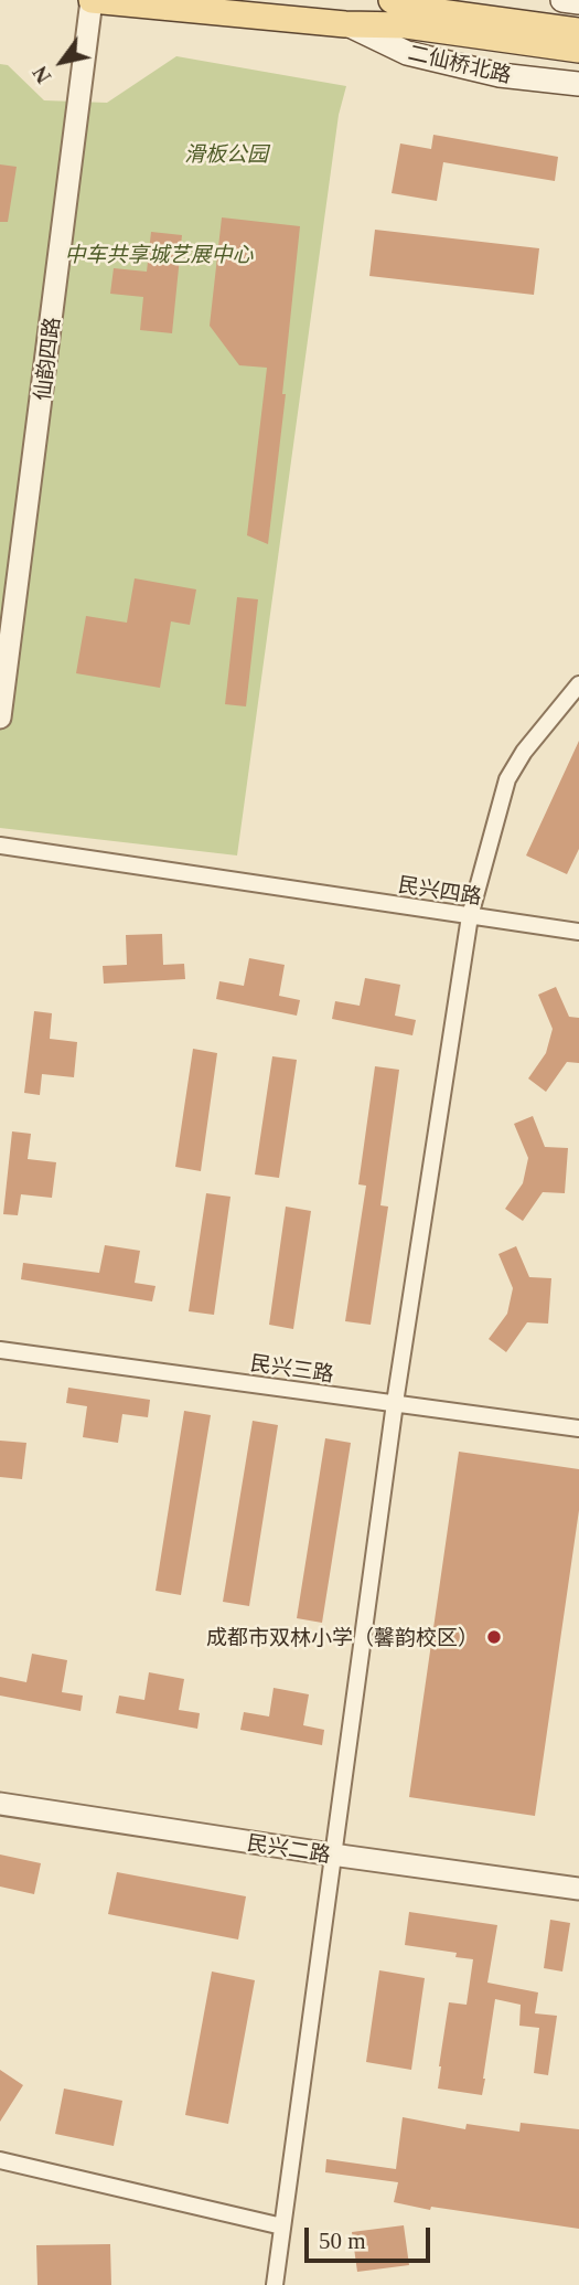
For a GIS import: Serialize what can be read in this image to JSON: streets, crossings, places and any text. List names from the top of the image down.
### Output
{
  "streets": {
    "main road": ["二仙桥北路"],
    "street": [
      "仙韵四路",
      "民兴四路",
      "民兴三路",
      "民兴二路"
    ]
  },
  "parks": ["滑板公园", "中车共享城艺展中心"],
  "places": ["成都市双林小学（馨韵校区）"],
  "scale_bar": "50 m",
  "north": "bottom left"
}
